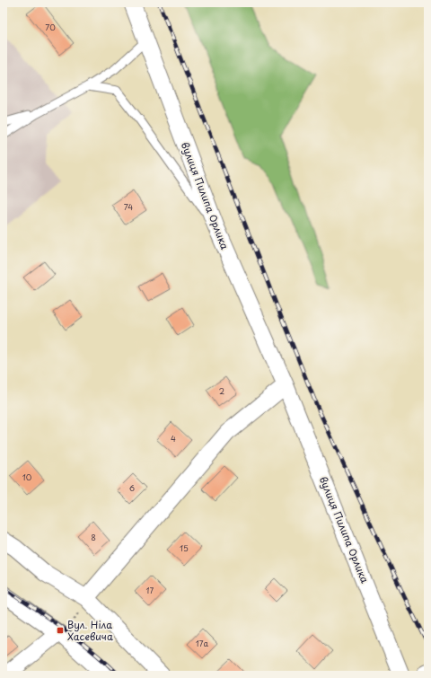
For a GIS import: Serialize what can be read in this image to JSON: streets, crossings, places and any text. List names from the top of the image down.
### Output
{
  "streets": {
    "street": ["вулиця Пилипа Орлика"]
  },
  "places": {
    "transit": ["Вул. Ніла Хасевича"]
  },
  "house_numbers": [
    "70",
    "74",
    "2",
    "4",
    "10",
    "6",
    "8",
    "15",
    "17",
    "17а"
  ]
}
